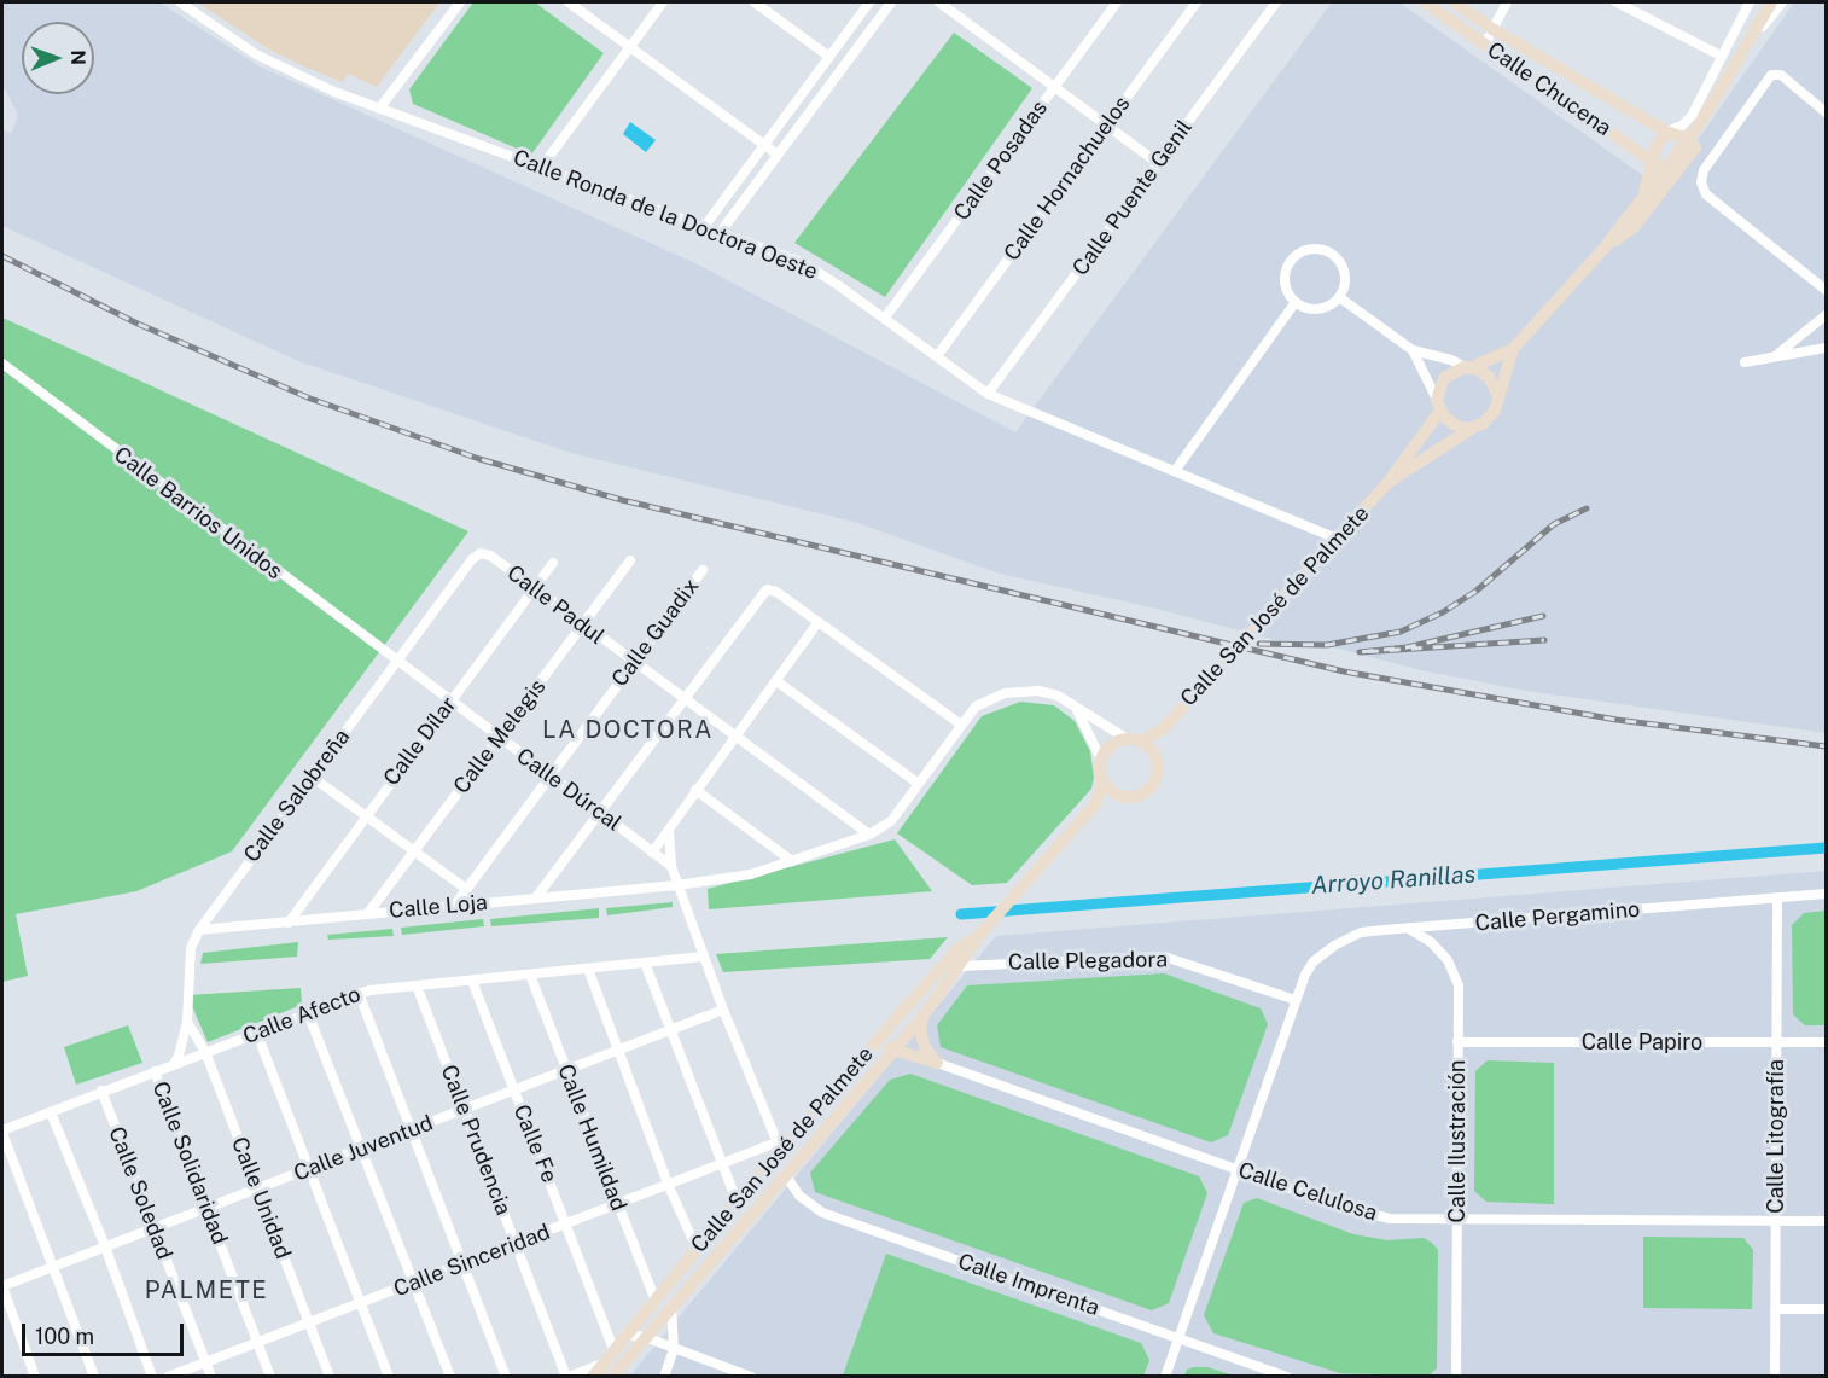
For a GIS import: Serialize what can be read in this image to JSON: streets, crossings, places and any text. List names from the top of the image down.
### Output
{
  "streets": {
    "street": [
      "Calle Chucena",
      "Calle Posadas",
      "Calle Hornachuelos",
      "Calle Puente Genil",
      "Calle Ronda de la Doctora Oeste",
      "Calle Barrios Unidos",
      "Calle Padul",
      "Calle San José de Palmete",
      "Calle Guadix",
      "Calle Melegis",
      "Calle Dílar",
      "Calle Dúrcal",
      "Calle Salobreña",
      "Calle Loja",
      "Calle Pergamino",
      "Calle Plegadora",
      "Calle Afecto",
      "Calle Papiro",
      "Calle Litografía",
      "Calle Humildad",
      "Calle Prudencia",
      "Calle Ilustración",
      "Calle Fe",
      "Calle Juventud",
      "Calle Solidaridad",
      "Calle Celulosa",
      "Calle Soledad",
      "Calle Unidad",
      "Calle Sinceridad",
      "Calle Imprenta"
    ]
  },
  "crossings": [
    ["Calle Posadas", "Calle Ronda de la Doctora Oeste"],
    ["Calle Hornachuelos", "Calle Ronda de la Doctora Oeste"],
    ["Calle Puente Genil", "Calle Ronda de la Doctora Oeste"],
    ["Calle Ronda de la Doctora Oeste", "Calle San José de Palmete"],
    ["Calle Barrios Unidos", "Calle Dúrcal"],
    ["Calle Barrios Unidos", "Calle Salobreña"],
    ["Calle Padul", "Calle Guadix"],
    ["Calle Padul", "Calle Melegis"],
    ["Calle Padul", "Calle Dílar"],
    ["Calle Padul", "Calle Salobreña"],
    ["Calle Padul", "Calle Loja"],
    ["Calle San José de Palmete", "Calle Loja"],
    ["Calle San José de Palmete", "Calle Plegadora"],
    ["Calle San José de Palmete", "Calle Humildad"],
    ["Calle San José de Palmete", "Calle Fe"],
    ["Calle San José de Palmete", "Calle Sinceridad"],
    ["Calle San José de Palmete", "Calle Imprenta"],
    ["Calle Guadix", "Calle Dúrcal"],
    ["Calle Guadix", "Calle Loja"],
    ["Calle Melegis", "Calle Dúrcal"],
    ["Calle Melegis", "Calle Loja"],
    ["Calle Dílar", "Calle Dúrcal"],
    ["Calle Dílar", "Calle Loja"],
    ["Calle Dúrcal", "Calle Salobreña"],
    ["Calle Salobreña", "Calle Loja"],
    ["Calle Salobreña", "Calle Afecto"],
    ["Calle Salobreña", "Calle Unidad"],
    ["Calle Pergamino", "Calle Plegadora"],
    ["Calle Pergamino", "Calle Litografía"],
    ["Calle Pergamino", "Calle Ilustración"],
    ["Calle Afecto", "Calle Humildad"],
    ["Calle Afecto", "Calle Prudencia"],
    ["Calle Afecto", "Calle Fe"],
    ["Calle Afecto", "Calle Solidaridad"],
    ["Calle Afecto", "Calle Soledad"],
    ["Calle Afecto", "Calle Unidad"],
    ["Calle Papiro", "Calle Litografía"],
    ["Calle Papiro", "Calle Ilustración"],
    ["Calle Litografía", "Calle Celulosa"],
    ["Calle Humildad", "Calle Juventud"],
    ["Calle Humildad", "Calle Sinceridad"],
    ["Calle Prudencia", "Calle Juventud"],
    ["Calle Prudencia", "Calle Sinceridad"],
    ["Calle Ilustración", "Calle Celulosa"],
    ["Calle Fe", "Calle Juventud"],
    ["Calle Fe", "Calle Sinceridad"],
    ["Calle Juventud", "Calle Solidaridad"],
    ["Calle Juventud", "Calle Soledad"],
    ["Calle Juventud", "Calle Unidad"],
    ["Calle Solidaridad", "Calle Sinceridad"],
    ["Calle Soledad", "Calle Sinceridad"],
    ["Calle Unidad", "Calle Sinceridad"]
  ],
  "districts": ["LA DOCTORA", "PALMETE"],
  "water": ["Arroyo Ranillas"],
  "scale_bar": "100 m",
  "north": "right"
}
